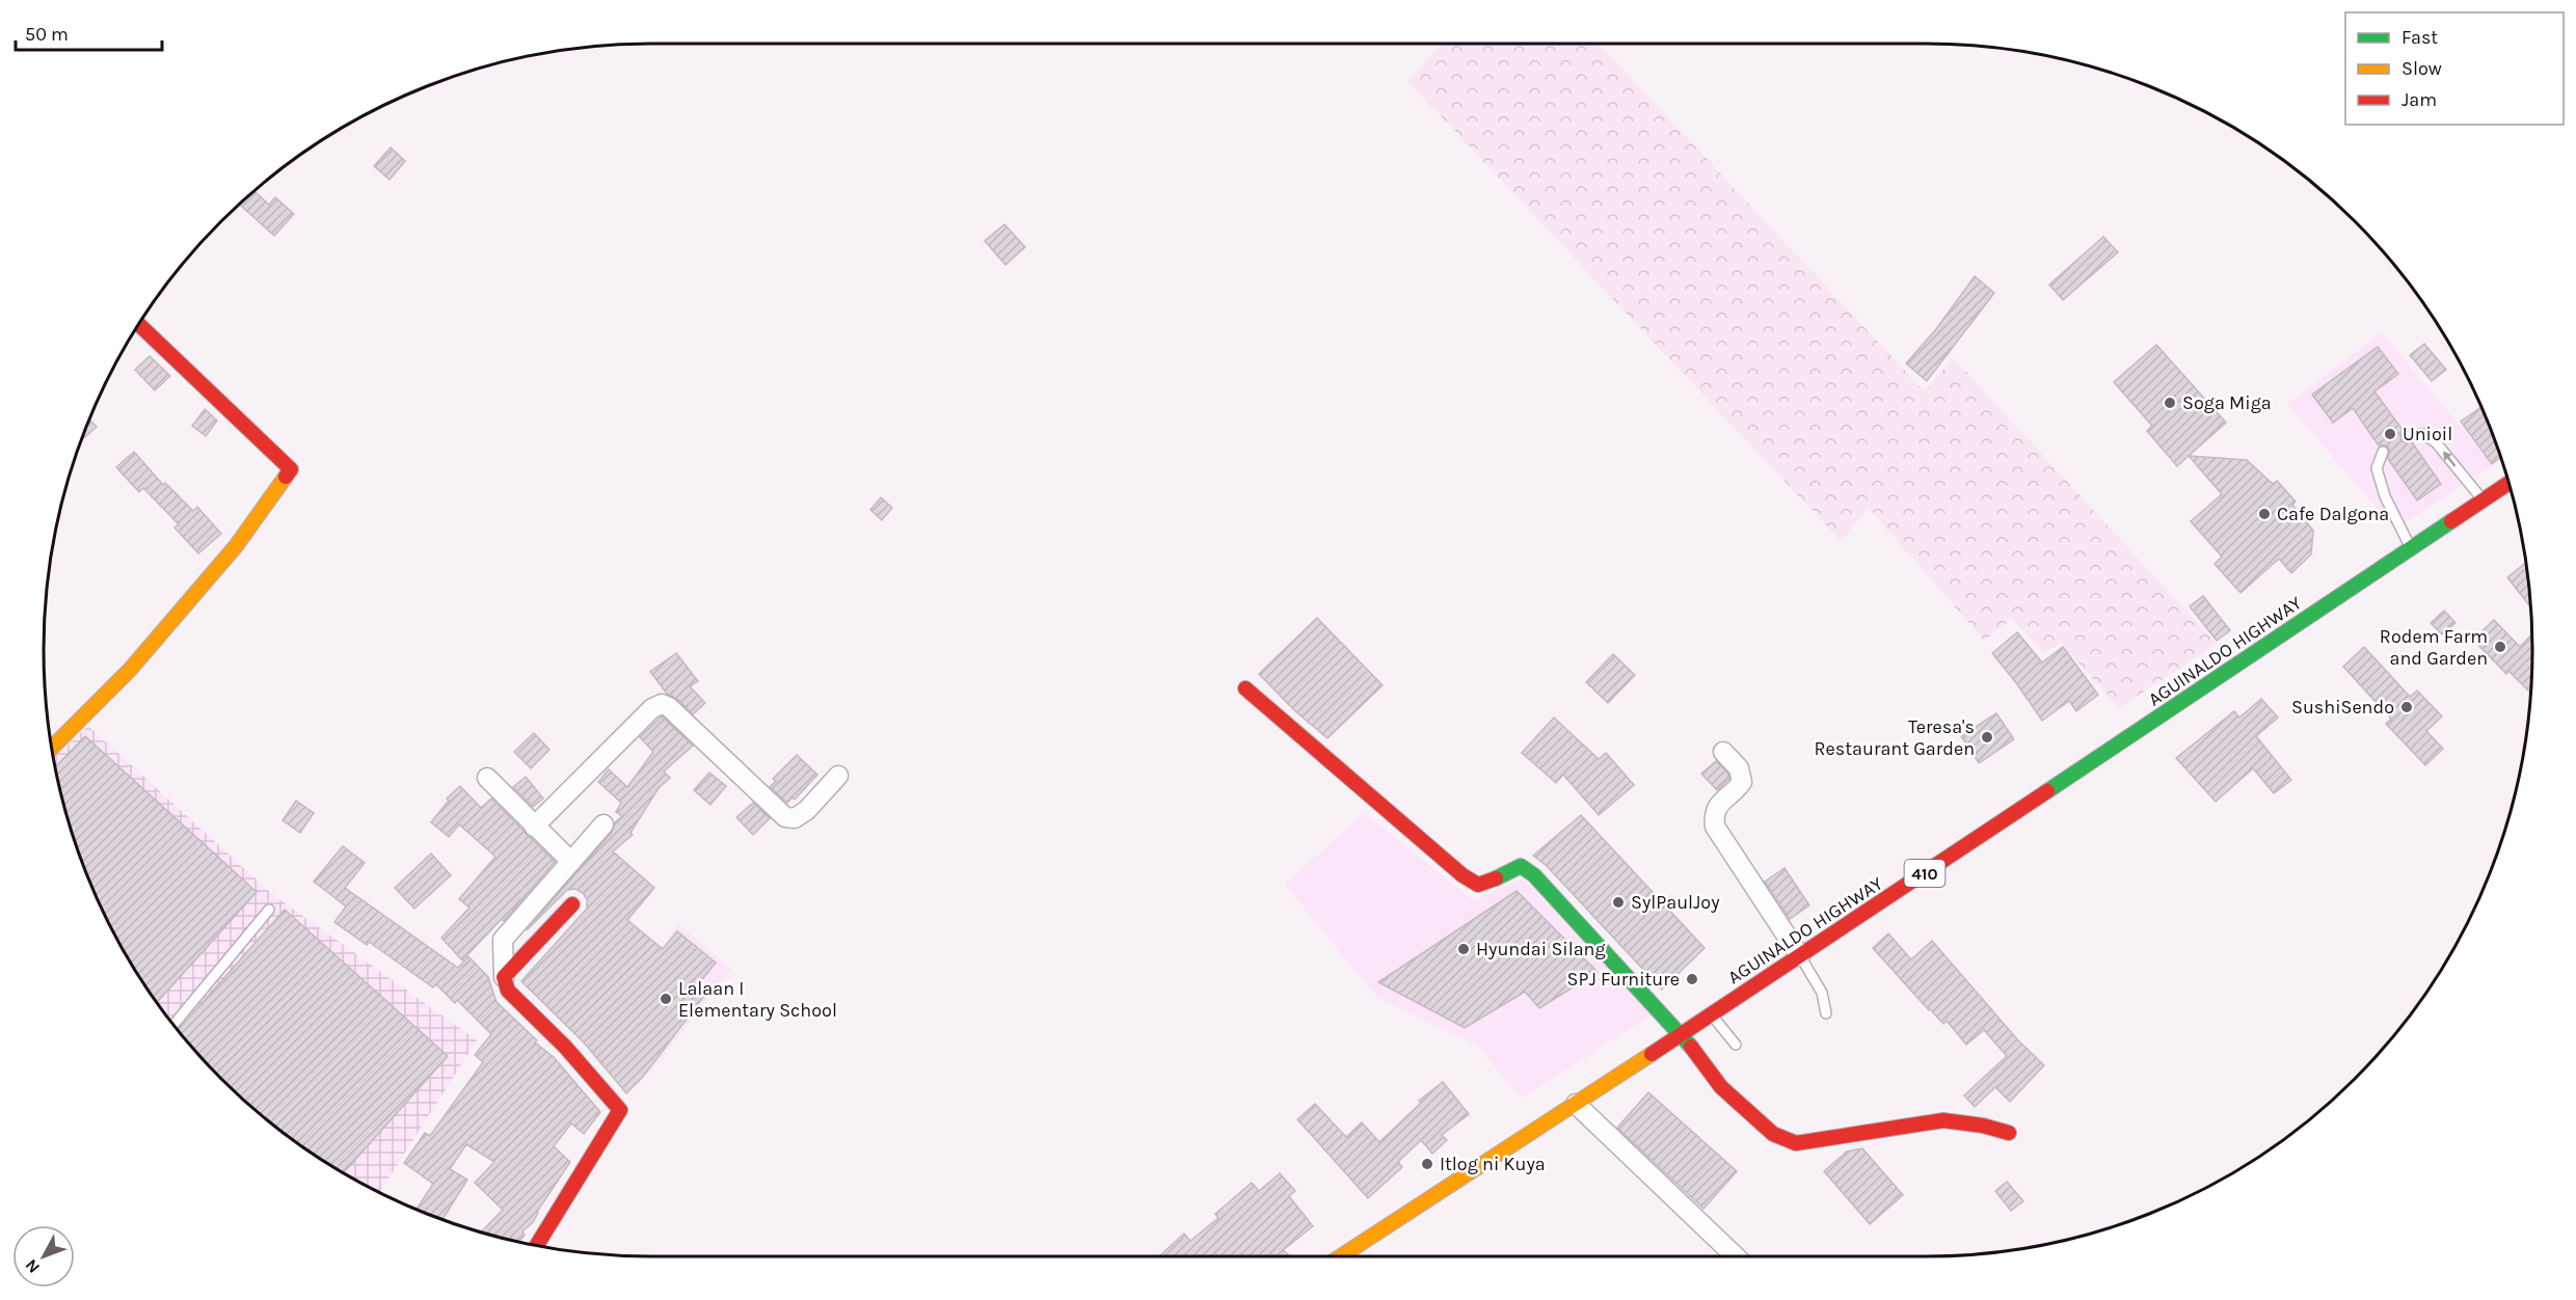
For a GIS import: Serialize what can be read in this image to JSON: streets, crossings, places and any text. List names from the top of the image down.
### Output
{
  "streets": {
    "street": ["AGUINALDO HIGHWAY", "410"]
  },
  "places": [
    "Soga Miga",
    "Unioil",
    "Cafe Dalgona",
    "Rodem Farm and Garden",
    "SushiSendo",
    "Teresa's Restaurant Garden",
    "SylPaulJoy",
    "Hyundai Silang",
    "SPJ Furniture",
    "Lalaan I Elementary School",
    "Itlog ni Kuya"
  ],
  "legend": ["Fast", "Slow", "Jam"],
  "scale_bar": "50 m",
  "north": "bottom left"
}
